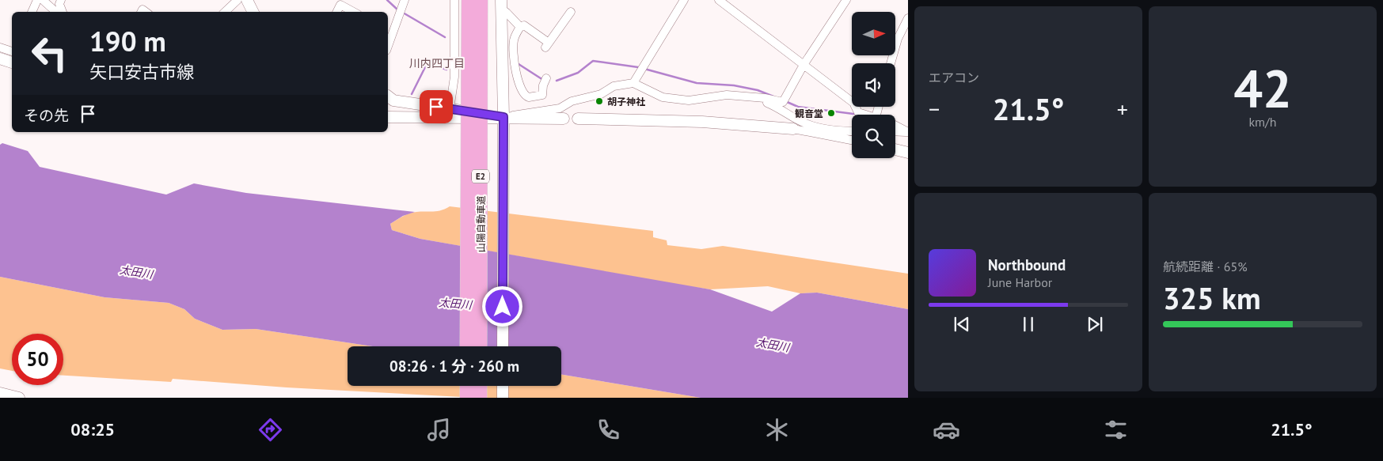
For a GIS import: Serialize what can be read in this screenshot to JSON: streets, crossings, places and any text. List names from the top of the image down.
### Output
{
  "streets": {
    "highway": ["E2", "山陽自動車道"]
  },
  "districts": ["川内四丁目"],
  "water": ["太田川"],
  "places": ["胡子神社", "観音堂"],
  "north": "right",
  "page": {
    "tile": [
      "エアコン",
      ["42", "km/h"],
      ["航続距離 · 65%", "325 km"]
    ],
    "turn": ["190 m", "矢口安古市線"],
    "heat": ["−", "21.5°", "+"],
    "then": "その先",
    "song": ["Northbound", "June Harbor"],
    "limit": "50",
    "trip": "08:26 · 1 分 · 260 m",
    "tabs": ["08:25", "21.5°"]
  }
}
